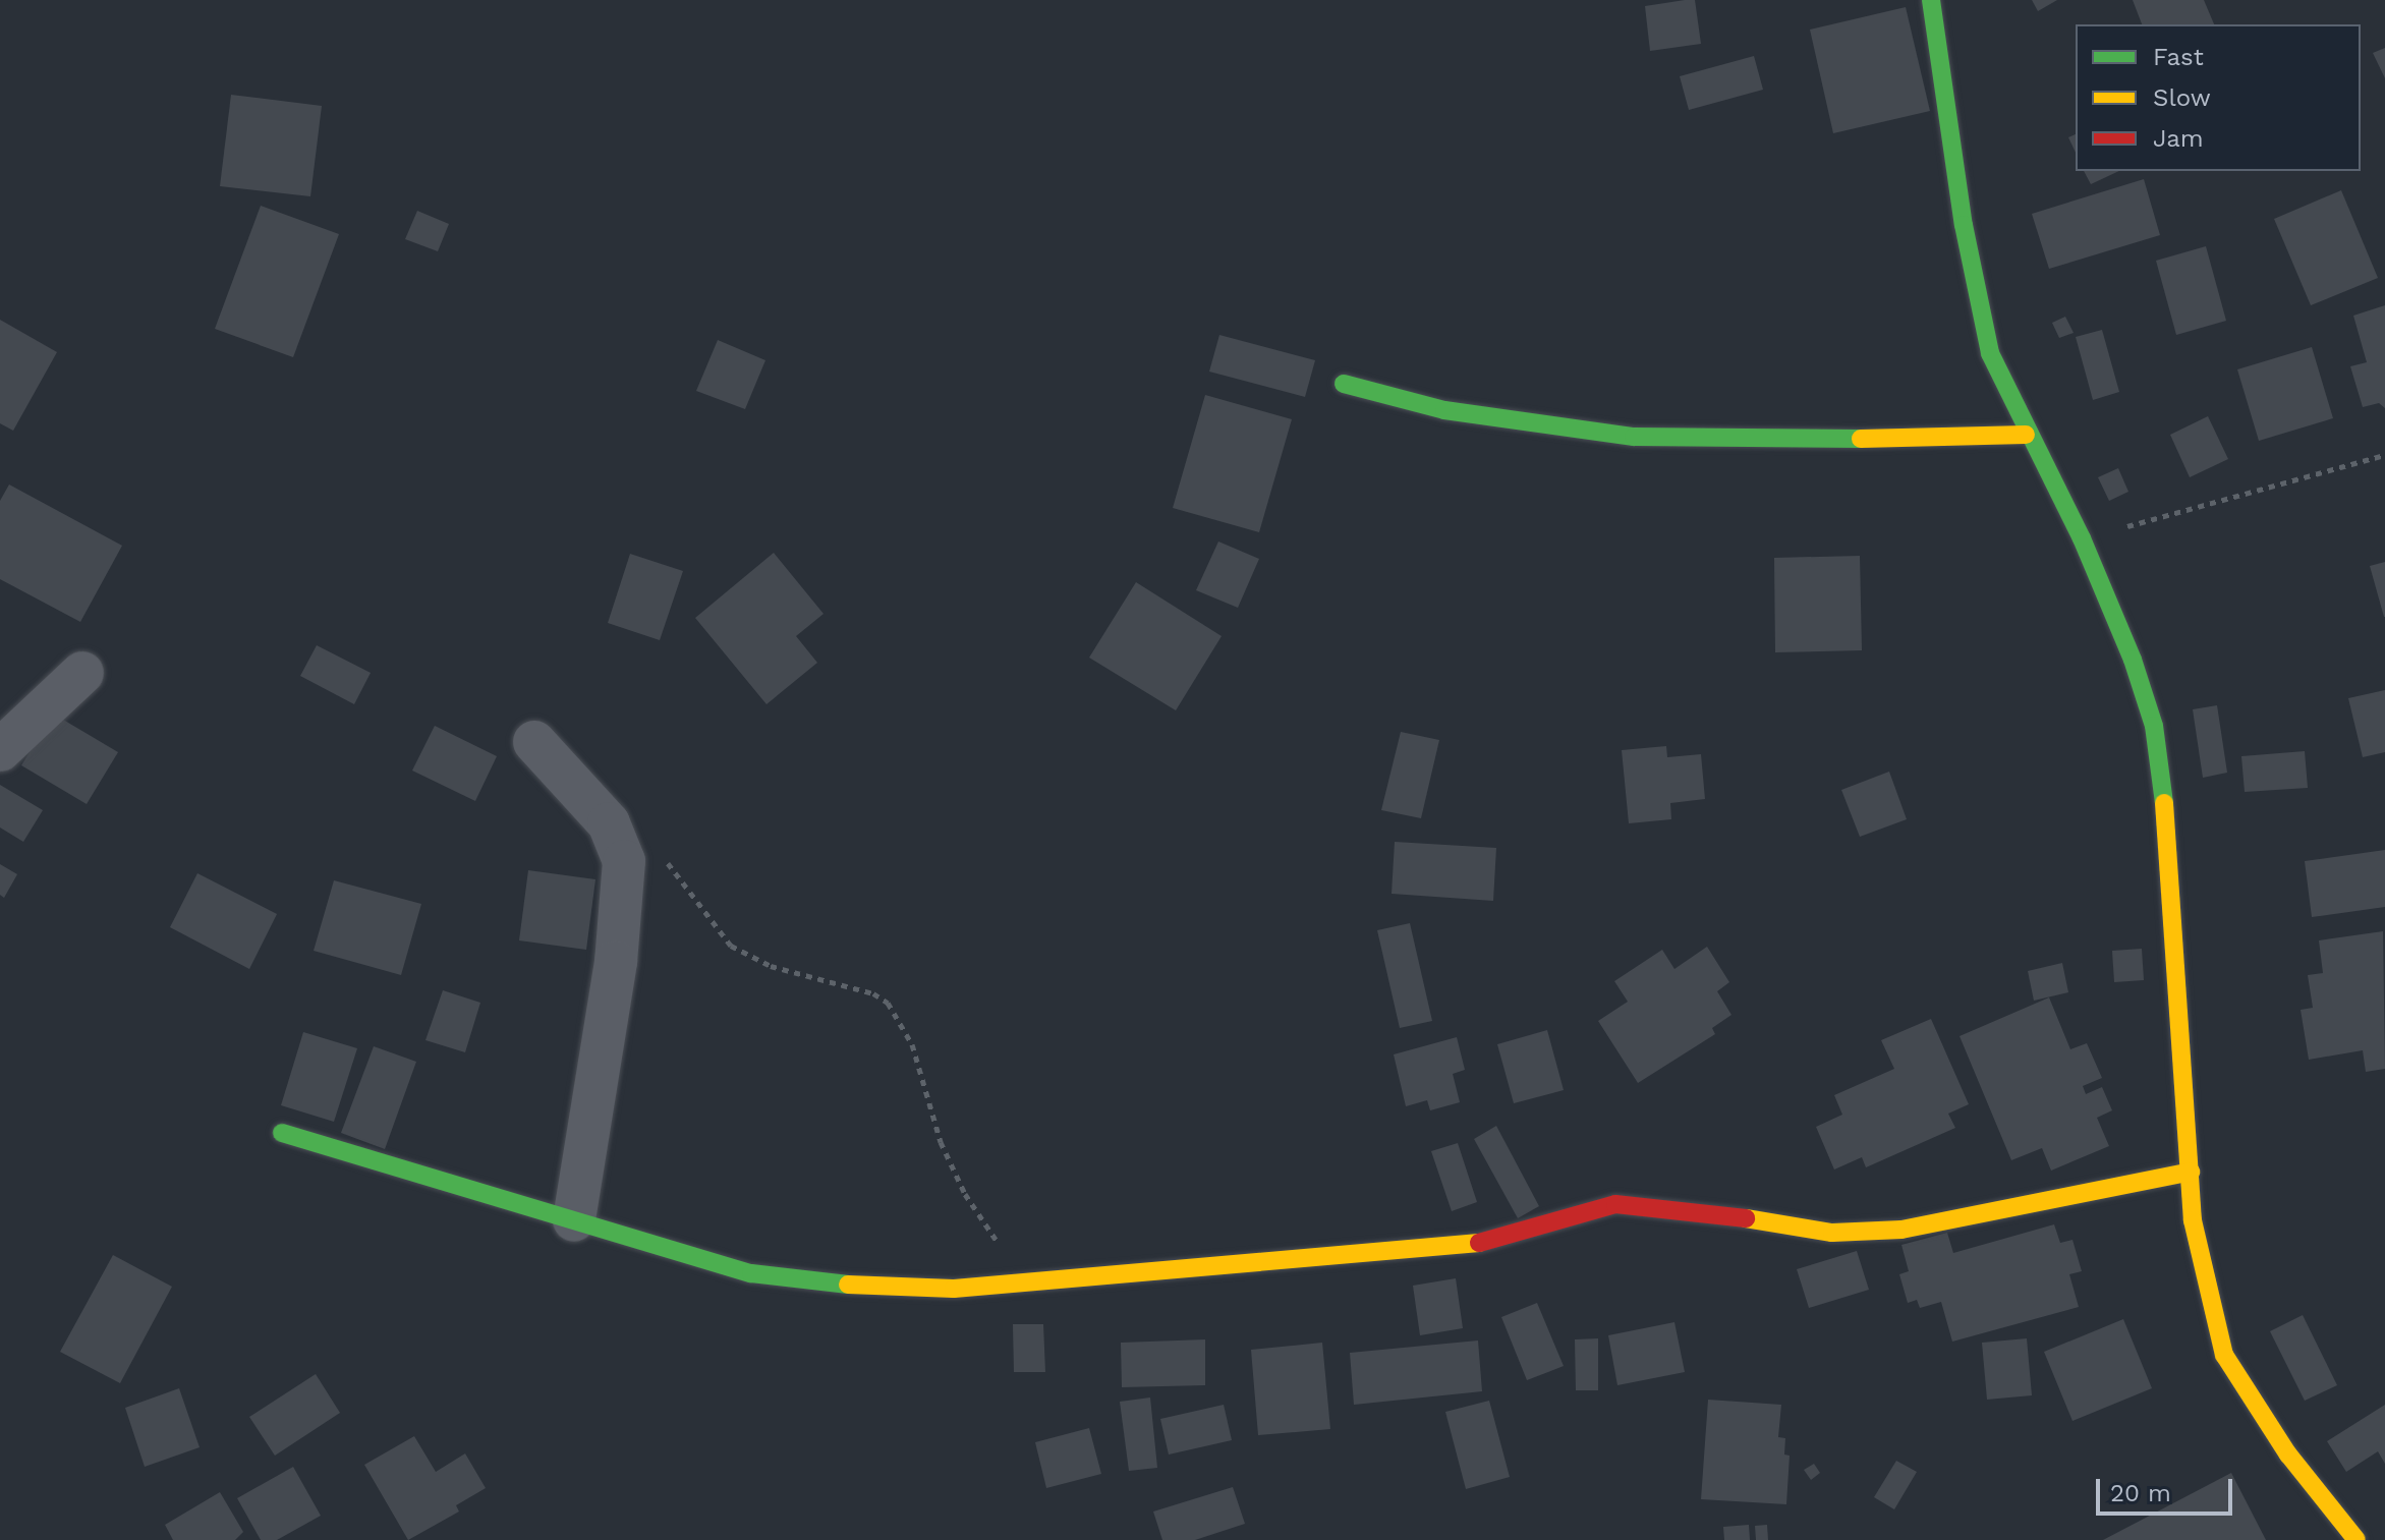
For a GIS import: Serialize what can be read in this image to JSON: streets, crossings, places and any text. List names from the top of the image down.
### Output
{
  "legend": ["Fast", "Slow", "Jam"],
  "scale_bar": "20 m"
}
